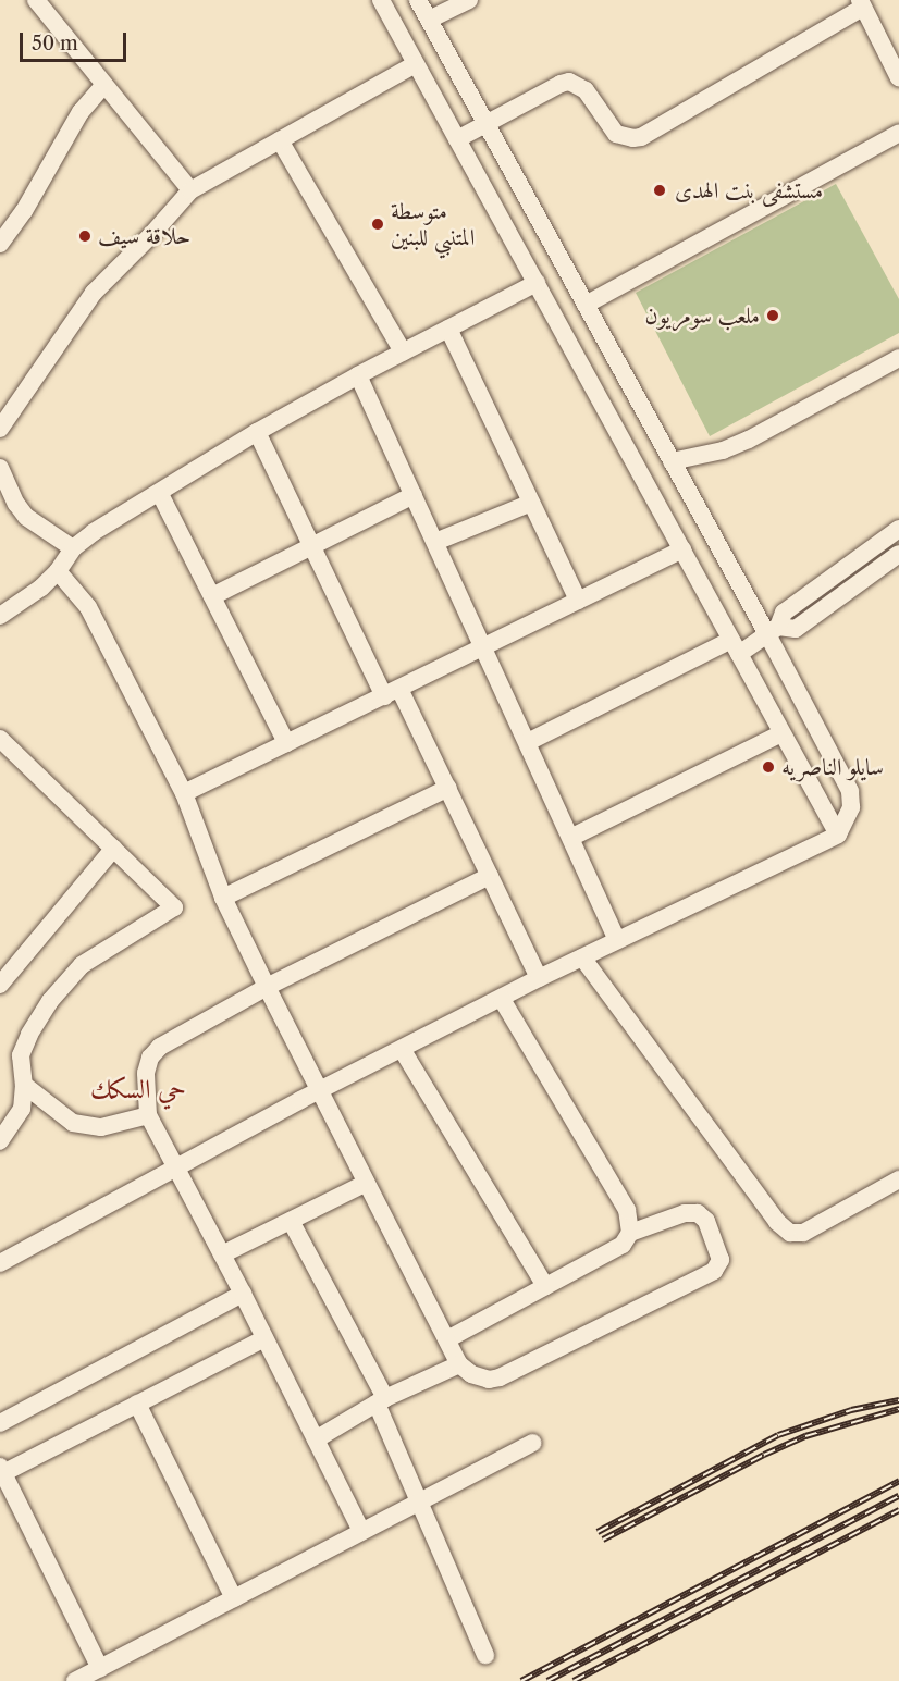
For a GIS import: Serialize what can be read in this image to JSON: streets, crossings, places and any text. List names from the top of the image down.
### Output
{
  "districts": ["حي السكك"],
  "places": [
    "مستشفى بنت الهدى",
    "متوسطة المتنبي للبنين",
    "حلاقة سيف",
    "ملعب سومريون",
    "سايلو الناصريه"
  ],
  "scale_bar": "50 m"
}
